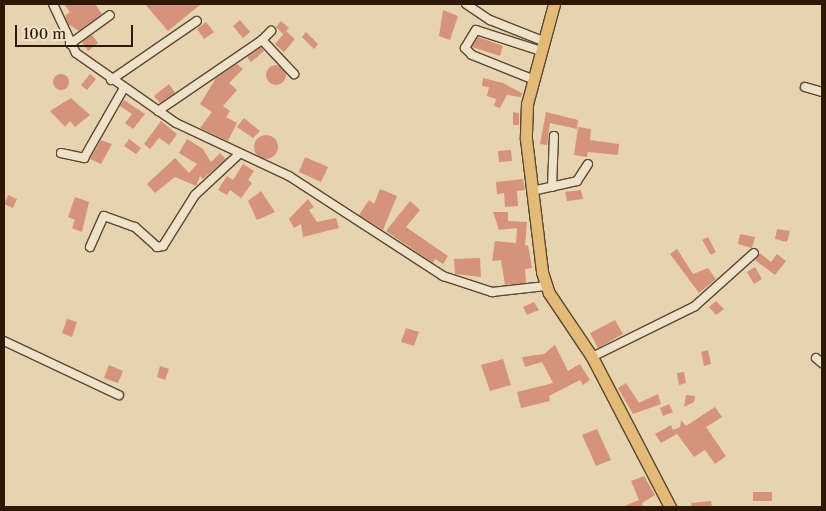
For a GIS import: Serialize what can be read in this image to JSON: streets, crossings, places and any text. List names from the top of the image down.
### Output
{
  "scale_bar": "100 m"
}
